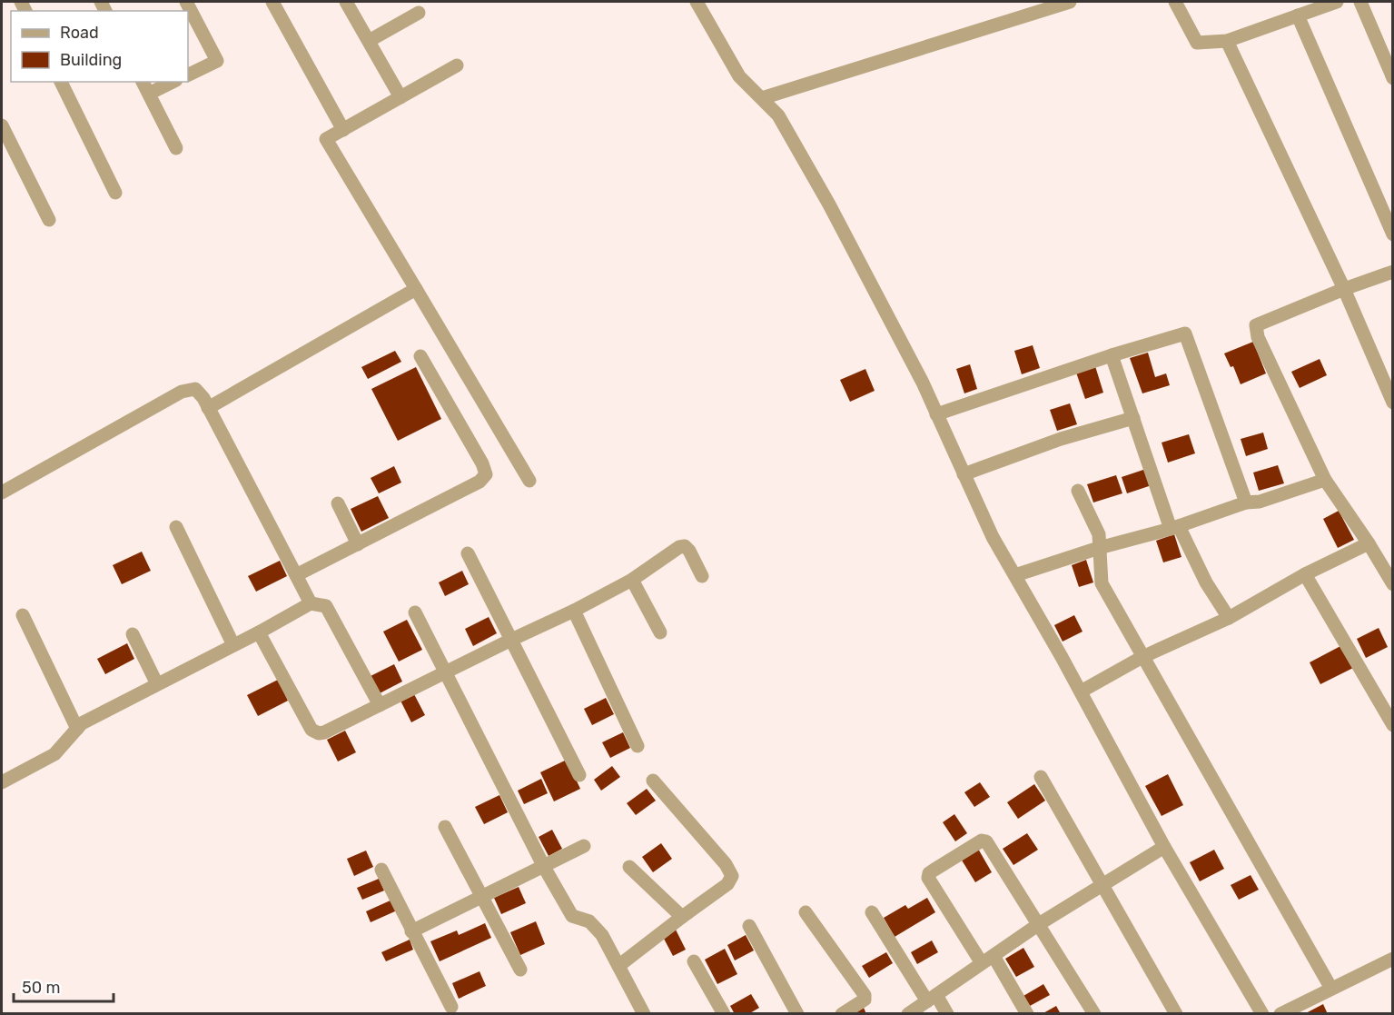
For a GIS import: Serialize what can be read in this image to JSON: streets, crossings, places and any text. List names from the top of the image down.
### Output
{
  "legend": ["Road", "Building"],
  "scale_bar": "50 m"
}
